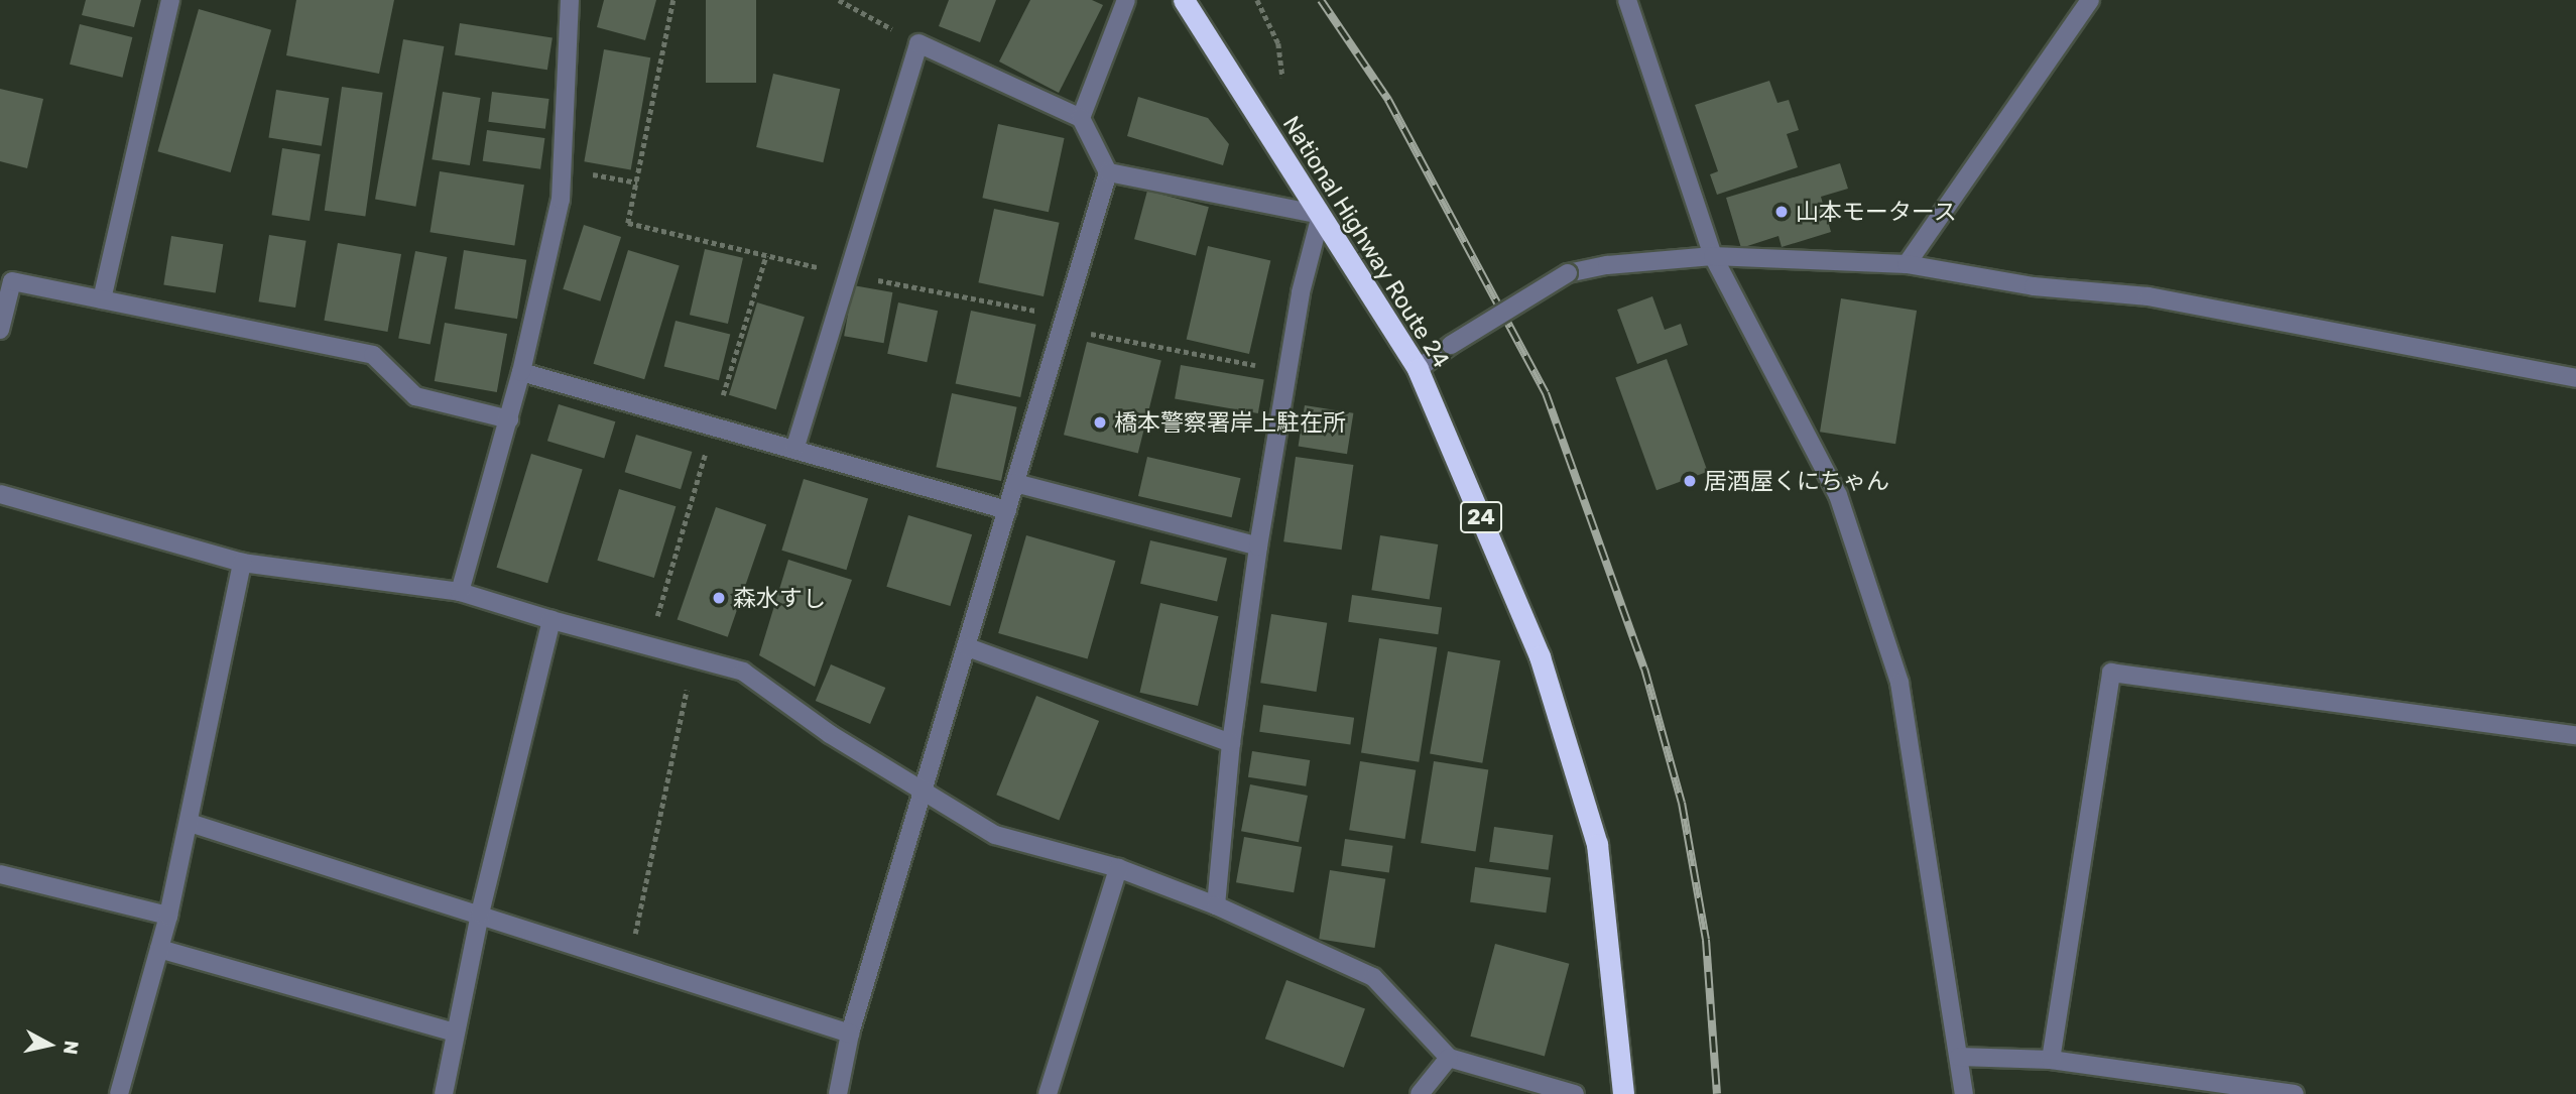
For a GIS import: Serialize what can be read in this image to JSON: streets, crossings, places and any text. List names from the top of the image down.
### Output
{
  "streets": {
    "highway": ["National Highway Route 24", "24"]
  },
  "places": [
    "山本モータース",
    "橋本警察署岸上駐在所",
    "居酒屋くにちゃん",
    "森水すし"
  ],
  "north": "right"
}
